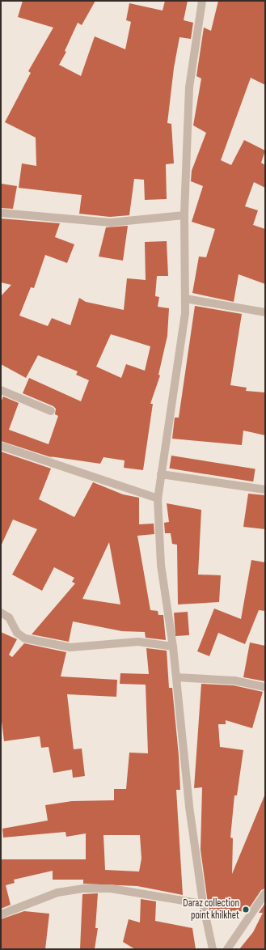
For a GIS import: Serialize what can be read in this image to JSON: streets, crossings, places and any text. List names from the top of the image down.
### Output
{
  "places": ["Daraz collection point khilkhet"]
}
